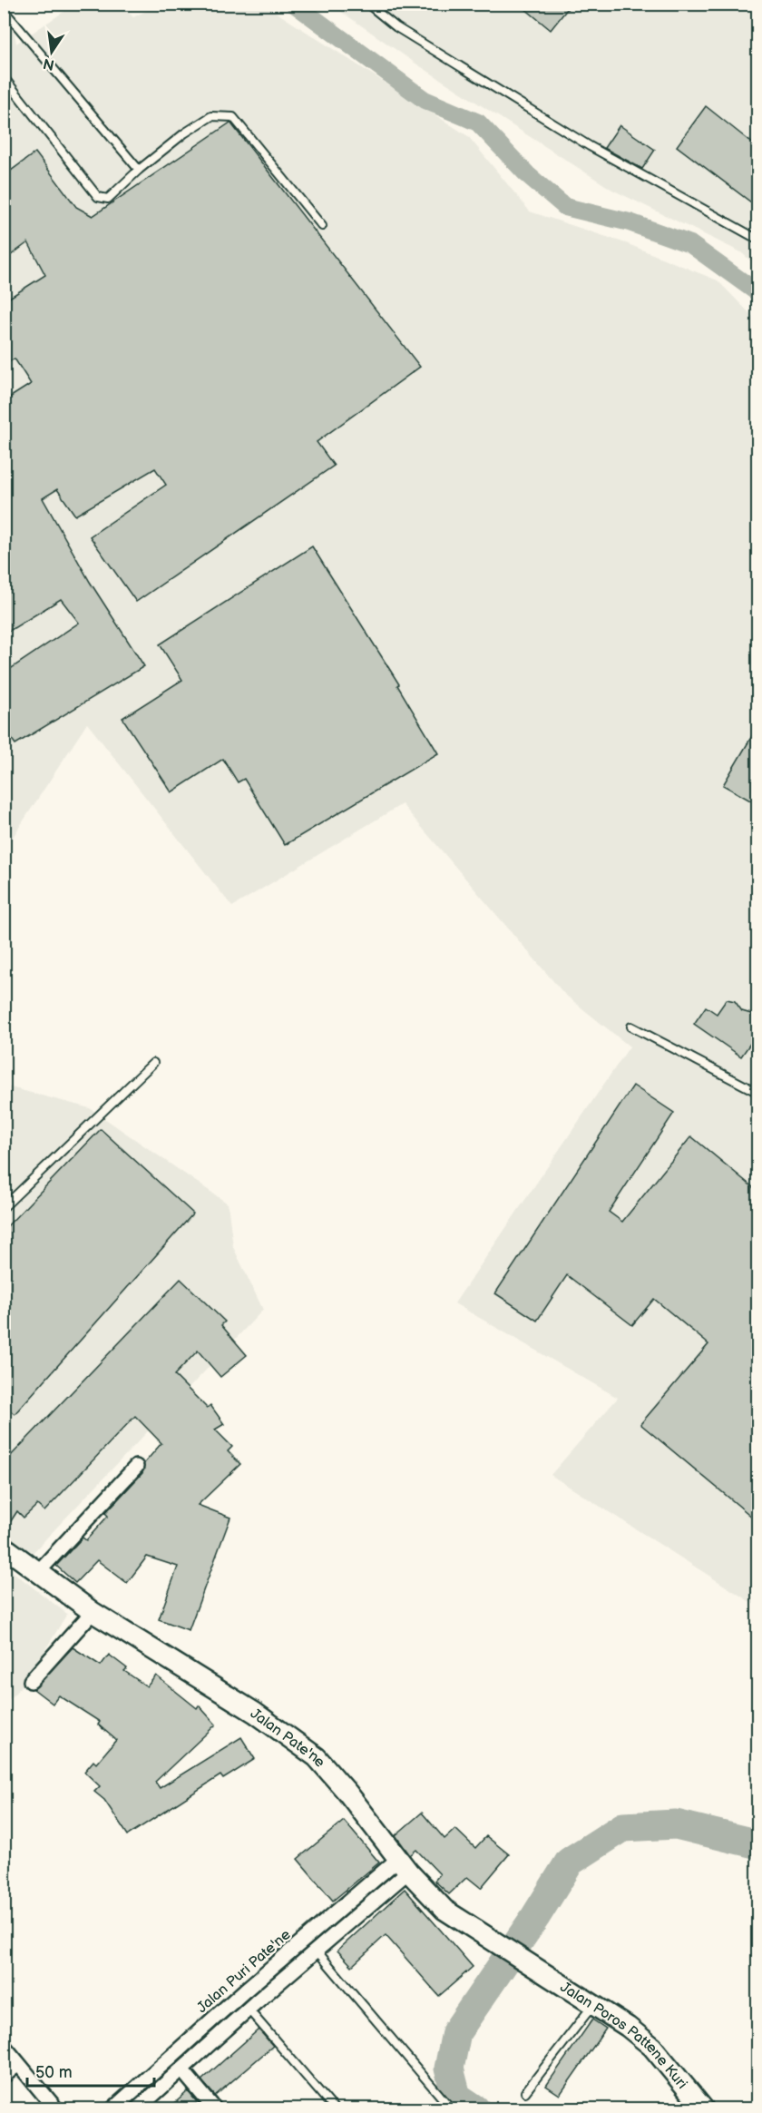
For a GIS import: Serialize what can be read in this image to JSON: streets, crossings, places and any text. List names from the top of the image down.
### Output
{
  "streets": {
    "street": ["Jalan Pate'ne", "Jalan Puri Pate'ne", "Jalan Poros Pattene Kuri"]
  },
  "crossings": [
    ["Jalan Pate'ne", "Jalan Puri Pate'ne"],
    ["Jalan Pate'ne", "Jalan Poros Pattene Kuri"]
  ],
  "scale_bar": "50 m",
  "north": "bottom"
}
